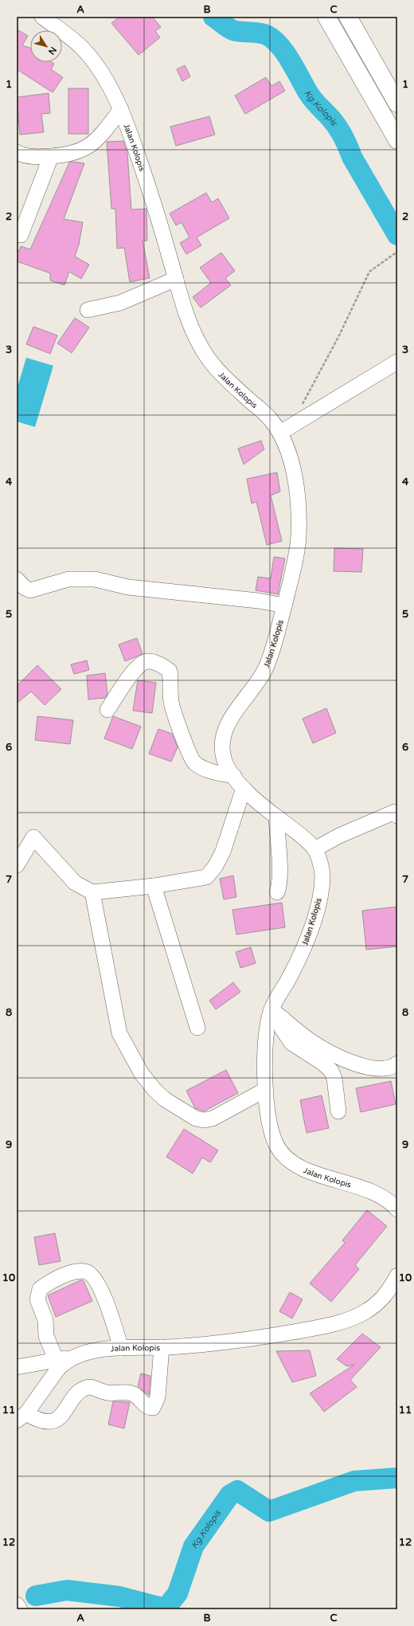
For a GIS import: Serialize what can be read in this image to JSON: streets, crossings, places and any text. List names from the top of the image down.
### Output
{
  "streets": {
    "street": ["Jalan Kolopis"]
  },
  "water": ["Kg.Kolopis"],
  "north": "bottom right",
  "grid": {
    "columns": ["A", "B", "C"],
    "rows": [
      "1",
      "2",
      "3",
      "4",
      "5",
      "6",
      "7",
      "8",
      "9",
      "10",
      "11",
      "12"
    ]
  }
}
